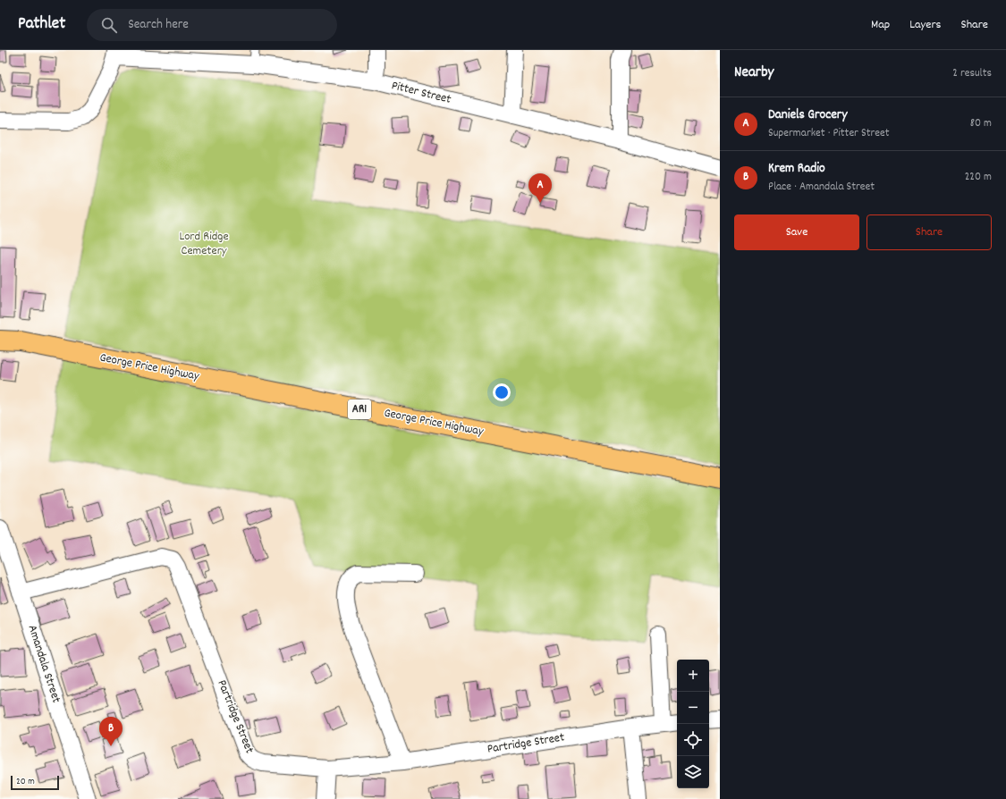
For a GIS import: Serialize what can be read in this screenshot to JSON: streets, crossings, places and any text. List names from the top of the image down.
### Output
{
  "streets": {
    "main road": ["George Price Highway", "AR1"],
    "street": ["Pitter Street", "Amandala Street", "Partridge Street"]
  },
  "crossings": [
    ["Amandala Street", "Partridge Street"]
  ],
  "parks": ["Lord Ridge Cemetery"],
  "scale_bar": "20 m",
  "page": {
    "header": "Pathlet",
    "search": "Search here",
    "nav": ["Map", "Layers", "Share"],
    "heading": ["Nearby", "2 results"],
    "list": [
      {
        "mark": "A",
        "name": "Daniels Grocery",
        "note": "Supermarket · Pitter Street",
        "value": "80 m"
      },
      {
        "mark": "B",
        "name": "Krem Radio",
        "note": "Place · Amandala Street",
        "value": "220 m"
      }
    ],
    "pins": ["A", "B"],
    "buttons": ["Save", "Share"],
    "map_buttons": ["+", "−"],
    "scale": "20 m"
  }
}
